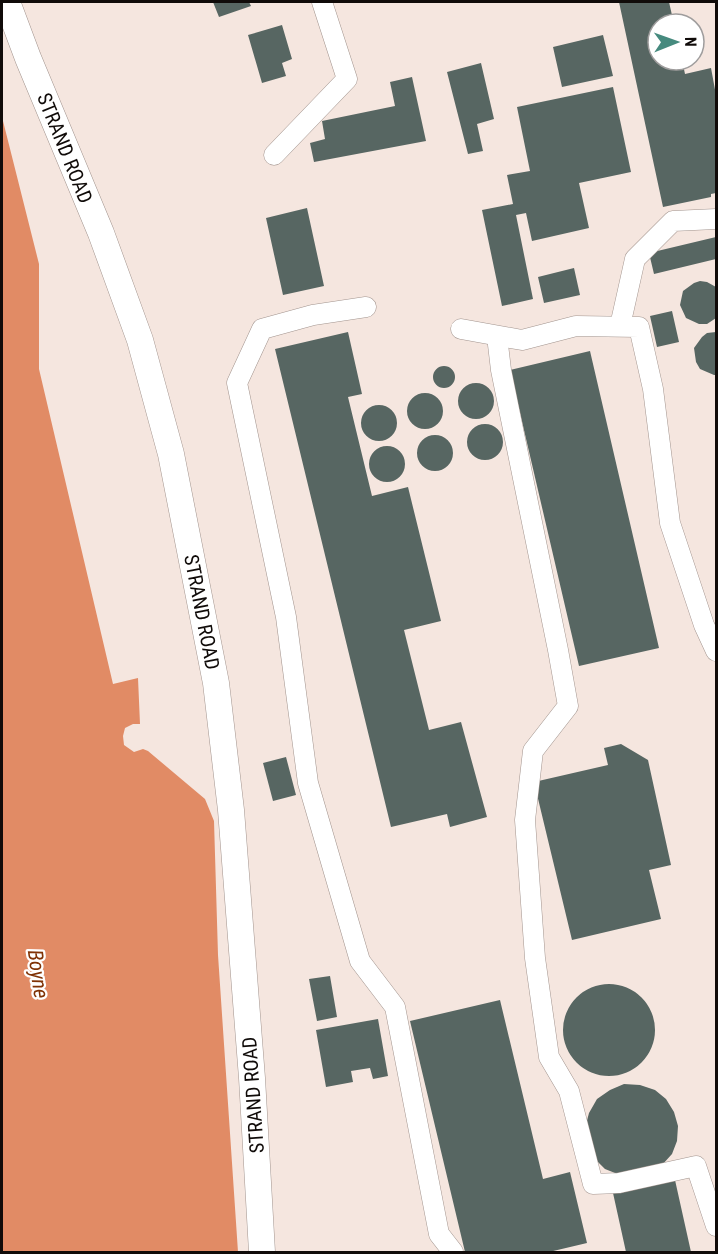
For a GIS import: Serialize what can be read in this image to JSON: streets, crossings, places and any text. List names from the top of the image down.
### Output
{
  "streets": {
    "main road": ["STRAND ROAD"]
  },
  "water": ["Boyne"],
  "north": "right"
}
